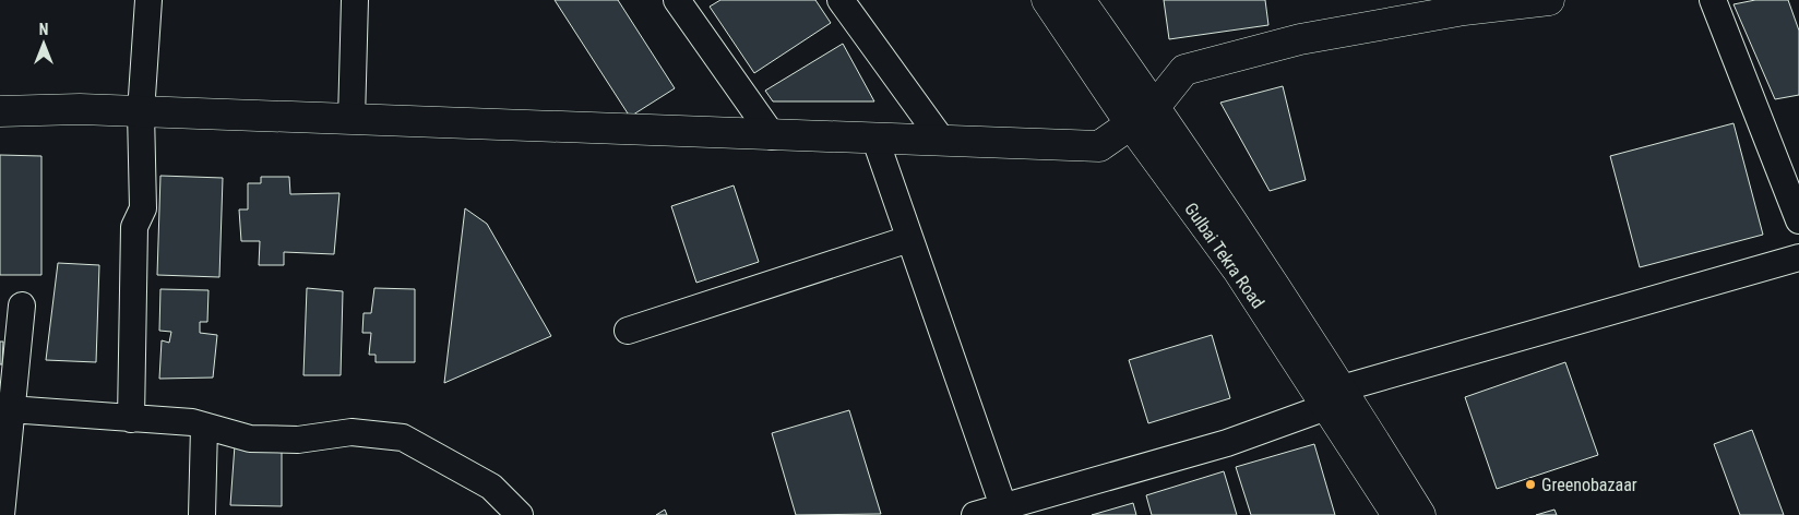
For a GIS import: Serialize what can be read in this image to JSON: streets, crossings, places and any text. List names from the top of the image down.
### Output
{
  "streets": {
    "street": ["Gulbai Tekra Road"]
  },
  "places": ["Greenobazaar"],
  "north": "top"
}
